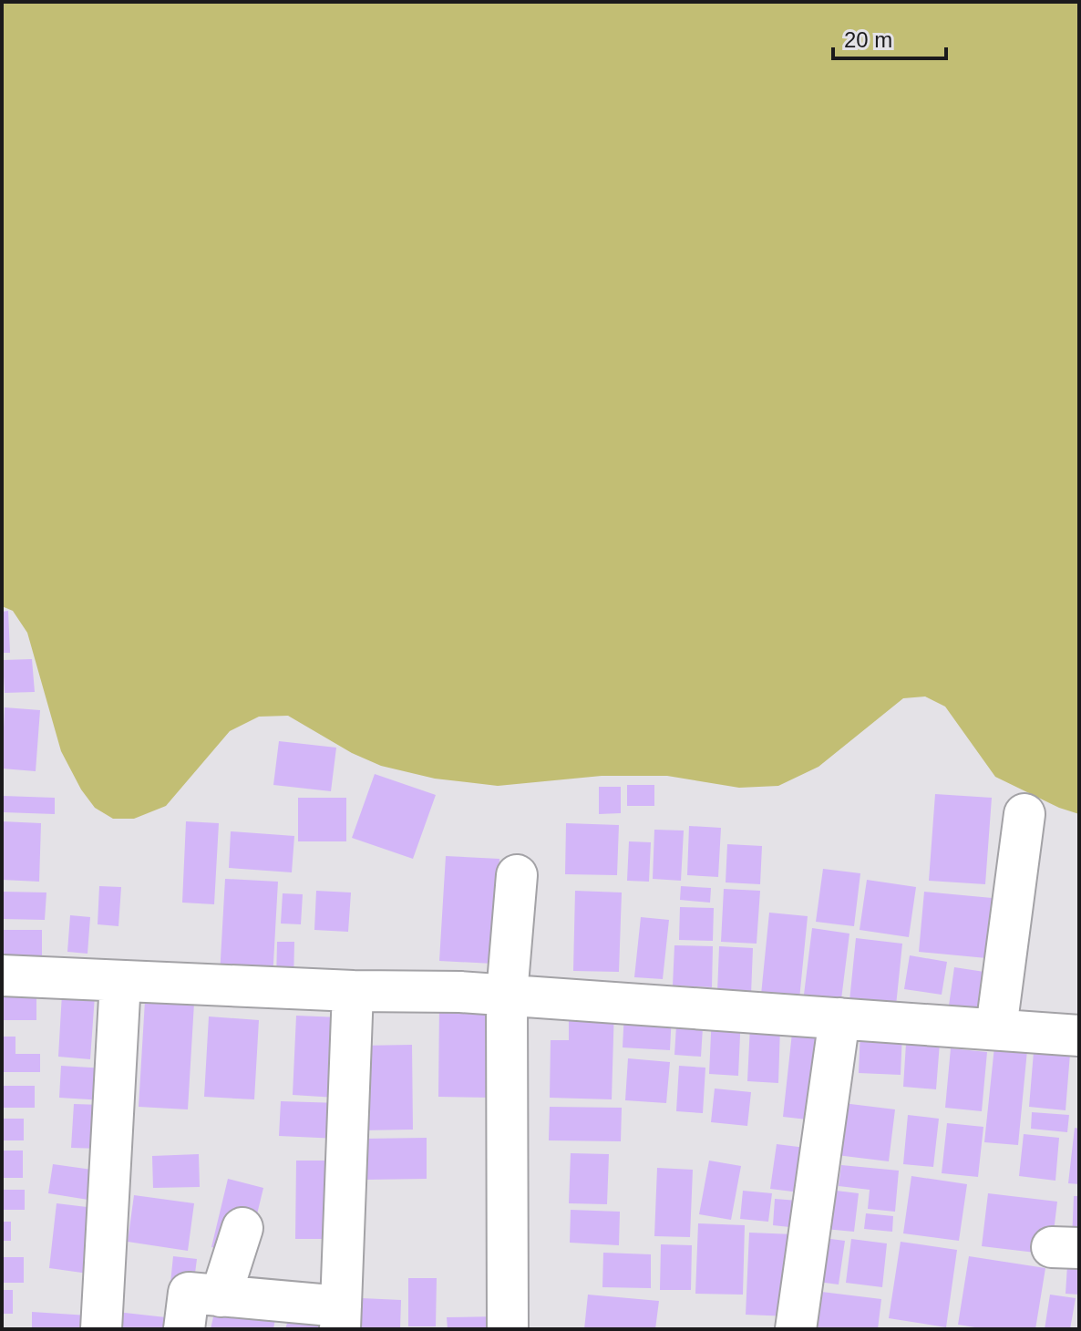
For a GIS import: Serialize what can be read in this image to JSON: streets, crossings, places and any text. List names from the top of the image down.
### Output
{
  "scale_bar": "20 m"
}
